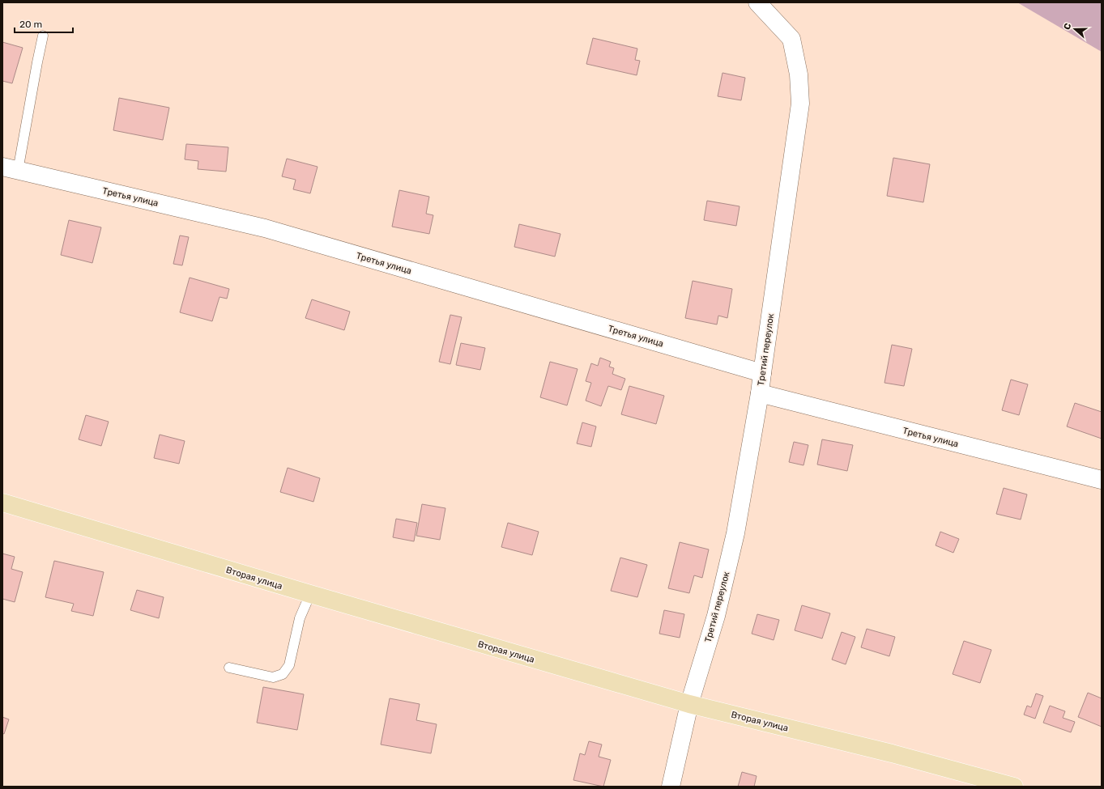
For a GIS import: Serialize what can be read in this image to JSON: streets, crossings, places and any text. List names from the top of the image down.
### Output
{
  "streets": {
    "main road": ["Вторая улица"],
    "street": ["Третья улица", "Третий переулок"]
  },
  "crossings": [
    ["Третья улица", "Третий переулок"],
    ["Третий переулок", "Вторая улица"]
  ],
  "scale_bar": "20 m",
  "north": "left"
}
